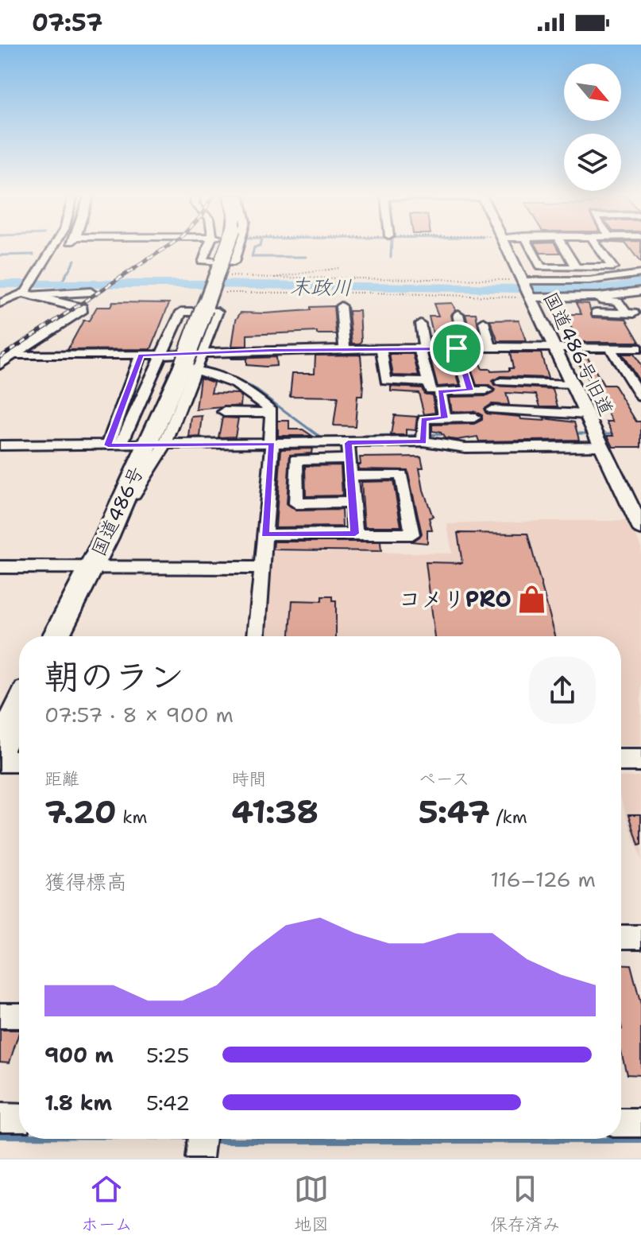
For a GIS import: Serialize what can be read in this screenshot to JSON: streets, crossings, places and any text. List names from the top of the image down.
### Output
{
  "streets": {
    "highway": ["国道486号"],
    "street": ["国道486号旧道"]
  },
  "water": ["末政川"],
  "places": {
    "shop": ["コメリPRO"]
  },
  "north": "bottom right",
  "page": {
    "status": "07:57",
    "heading": ["朝のラン", "07:57 · 8 × 900 m"],
    "stats": [
      ["距離", "7.20 km"],
      ["時間", "41:38"],
      ["ペース", "5:47 /km"]
    ],
    "chart": ["獲得標高", "116–126 m"],
    "list": [
      {
        "name": "900 m",
        "note": "5:25"
      },
      {
        "name": "1.8 km",
        "note": "5:42"
      }
    ],
    "tabs": ["ホーム", "地図", "保存済み"]
  }
}
